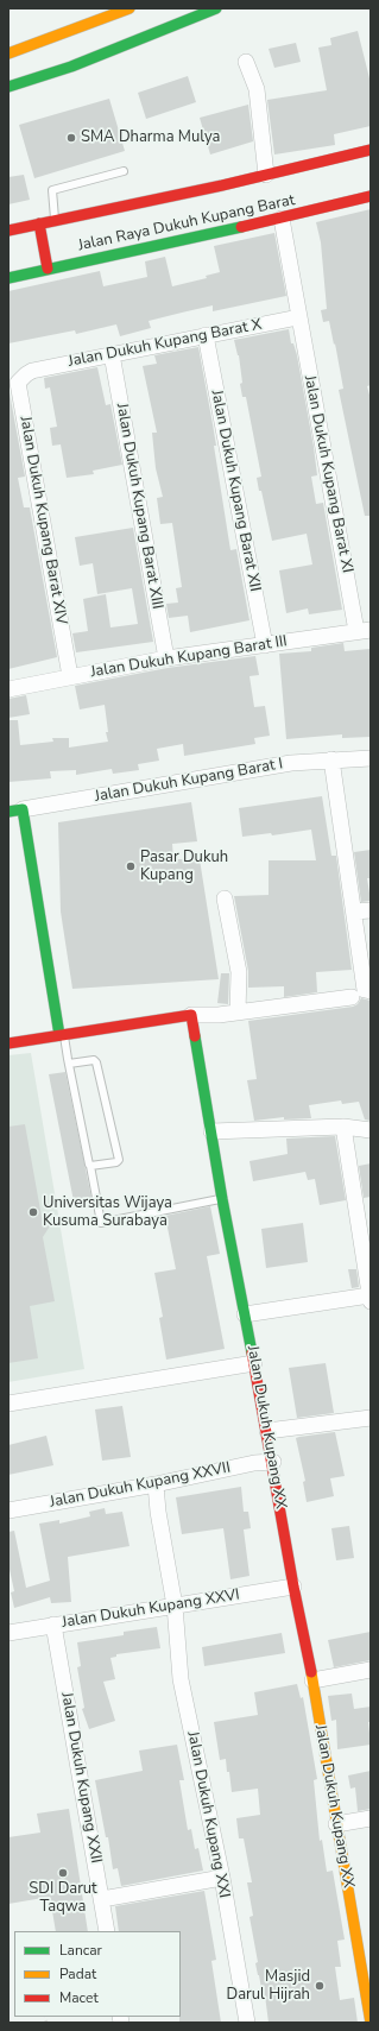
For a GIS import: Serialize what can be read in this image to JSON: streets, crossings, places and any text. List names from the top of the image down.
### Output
{
  "streets": {
    "main road": ["Jalan Raya Dukuh Kupang Barat", "Jalan Dukuh Kupang XX"],
    "street": [
      "Jalan Dukuh Kupang Barat X",
      "Jalan Dukuh Kupang Barat XI",
      "Jalan Dukuh Kupang Barat XII",
      "Jalan Dukuh Kupang Barat XIII",
      "Jalan Dukuh Kupang Barat XIV",
      "Jalan Dukuh Kupang Barat III",
      "Jalan Dukuh Kupang Barat I",
      "Jalan Dukuh Kupang XXVII",
      "Jalan Dukuh Kupang XXVI",
      "Jalan Dukuh Kupang XXII",
      "Jalan Dukuh Kupang XXI"
    ]
  },
  "crossings": [
    ["Jalan Raya Dukuh Kupang Barat", "Jalan Dukuh Kupang Barat XI"],
    ["Jalan Dukuh Kupang Barat X", "Jalan Dukuh Kupang Barat XI"],
    ["Jalan Dukuh Kupang Barat X", "Jalan Dukuh Kupang Barat XII"],
    ["Jalan Dukuh Kupang Barat X", "Jalan Dukuh Kupang Barat XIII"],
    ["Jalan Dukuh Kupang Barat X", "Jalan Dukuh Kupang Barat XIV"],
    ["Jalan Dukuh Kupang Barat XI", "Jalan Dukuh Kupang Barat III"],
    ["Jalan Dukuh Kupang Barat XII", "Jalan Dukuh Kupang Barat III"],
    ["Jalan Dukuh Kupang Barat XIII", "Jalan Dukuh Kupang Barat III"],
    ["Jalan Dukuh Kupang Barat XIV", "Jalan Dukuh Kupang Barat III"],
    ["Jalan Dukuh Kupang XX", "Jalan Dukuh Kupang XXVII"],
    ["Jalan Dukuh Kupang XX", "Jalan Dukuh Kupang XXVI"],
    ["Jalan Dukuh Kupang XXVII", "Jalan Dukuh Kupang XXI"],
    ["Jalan Dukuh Kupang XXVI", "Jalan Dukuh Kupang XXII"],
    ["Jalan Dukuh Kupang XXVI", "Jalan Dukuh Kupang XXI"]
  ],
  "places": [
    "SMA Dharma Mulya",
    "Pasar Dukuh Kupang",
    "Universitas Wijaya Kusuma Surabaya",
    "SDI Darut Taqwa",
    "Masjid Darul Hijrah"
  ],
  "legend": ["Lancar", "Padat", "Macet"]
}
